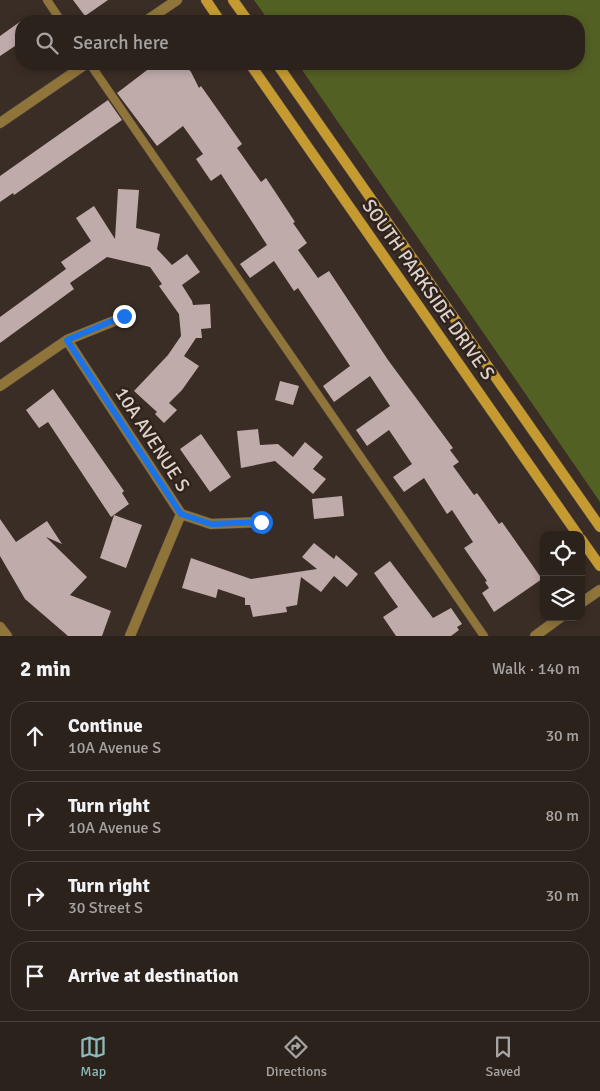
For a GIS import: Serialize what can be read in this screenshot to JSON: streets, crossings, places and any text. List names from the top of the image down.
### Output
{
  "streets": {
    "main road": ["SOUTH PARKSIDE DRIVE S"],
    "street": ["10A AVENUE S"]
  },
  "page": {
    "search": "Search here",
    "heading": ["2 min", "Walk · 140 m"],
    "list": [
      ["Continue", "10A Avenue S", "30 m"],
      ["Turn right", "10A Avenue S", "80 m"],
      ["Turn right", "30 Street S", "30 m"],
      "Arrive at destination"
    ],
    "nav": ["Map", "Directions", "Saved"]
  }
}
